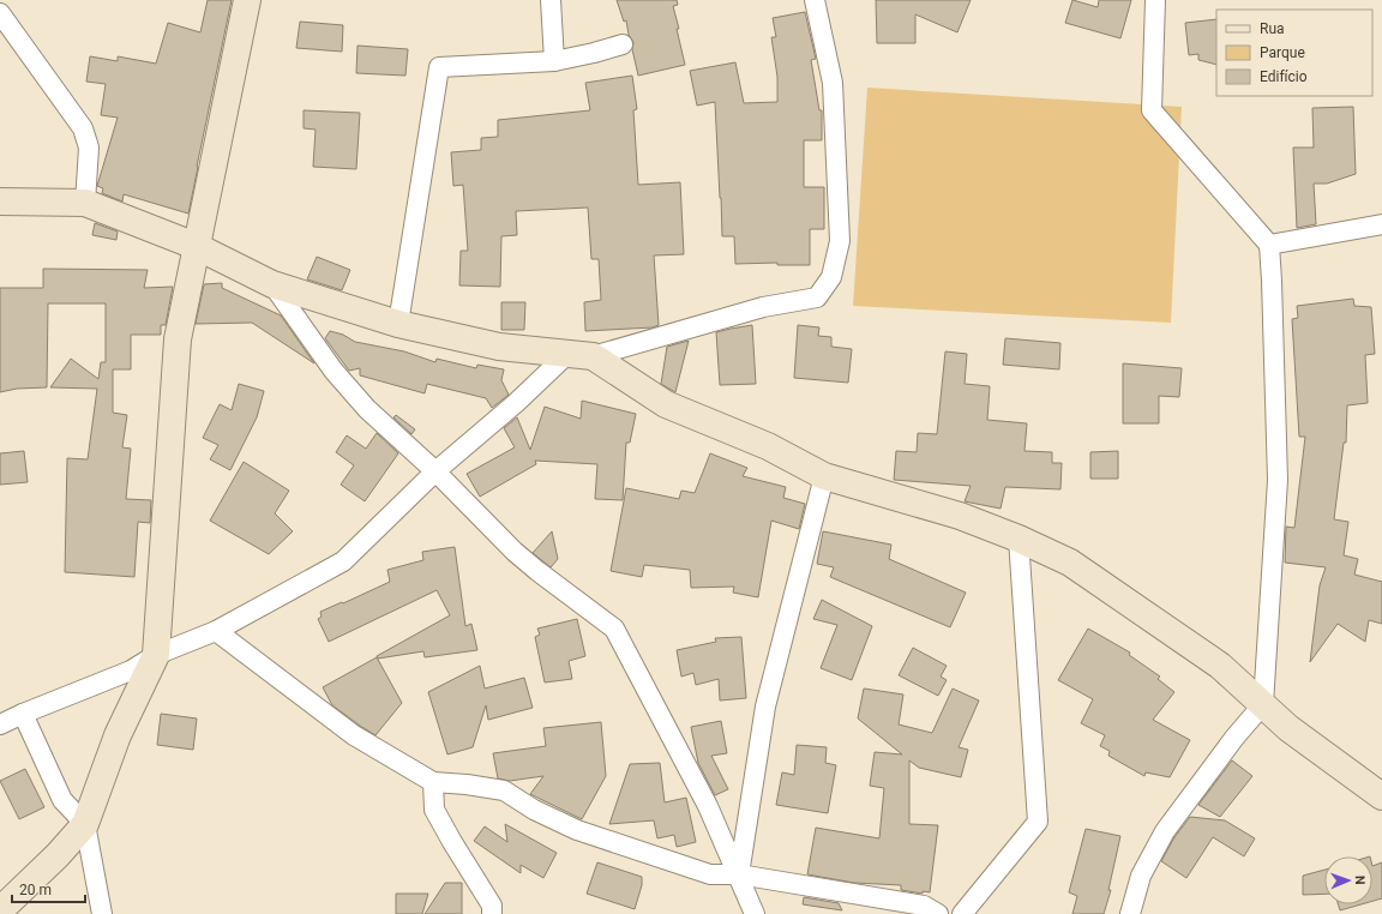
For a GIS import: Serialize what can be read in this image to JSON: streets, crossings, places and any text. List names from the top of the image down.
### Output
{
  "legend": ["Rua", "Parque", "Edifício"],
  "scale_bar": "20 m",
  "north": "right"
}
